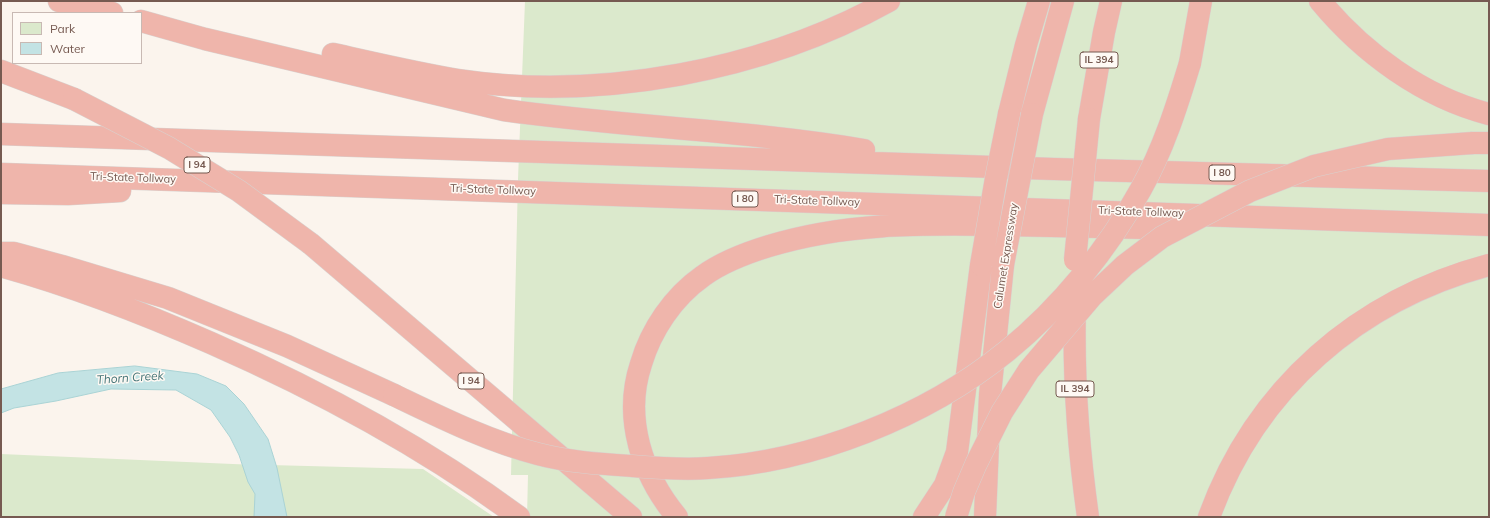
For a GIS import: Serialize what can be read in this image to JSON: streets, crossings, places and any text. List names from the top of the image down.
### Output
{
  "streets": {
    "highway": [
      "IL 394",
      "I 94",
      "I 80",
      "Tri-State Tollway",
      "Calumet Expressway"
    ]
  },
  "water": ["Thorn Creek"],
  "legend": ["Park", "Water"]
}
